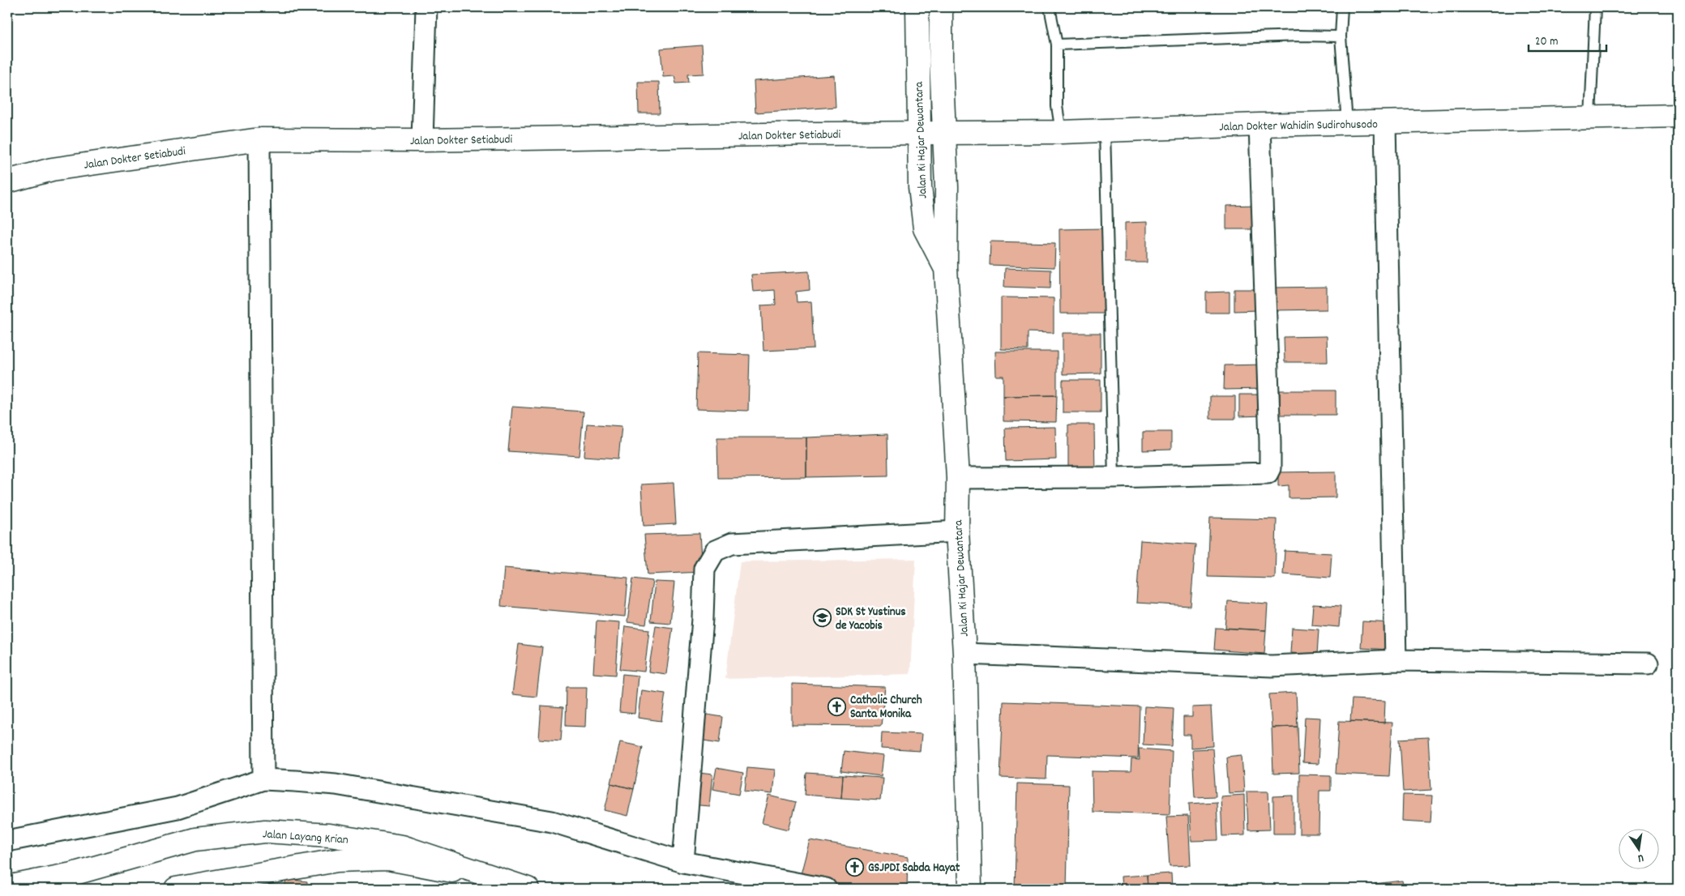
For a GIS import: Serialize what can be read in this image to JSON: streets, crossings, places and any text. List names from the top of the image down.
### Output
{
  "streets": {
    "main road": [
      "Jalan Dokter Wahidin Sudirohusodo",
      "Jalan Dokter Setiabudi",
      "Jalan Ki Hajar Dewantara",
      "Jalan Layang Krian"
    ]
  },
  "crossings": [
    ["Jalan Dokter Wahidin Sudirohusodo", "Jalan Dokter Setiabudi"],
    ["Jalan Dokter Wahidin Sudirohusodo", "Jalan Ki Hajar Dewantara"],
    ["Jalan Dokter Setiabudi", "Jalan Ki Hajar Dewantara"]
  ],
  "places": {
    "school or university": ["SDK St Yustinus de Yacobis"],
    "church": ["Catholic Church Santa Monika", "GSJPDI Sabda Hayat"]
  },
  "scale_bar": "20 m",
  "north": "bottom"
}
